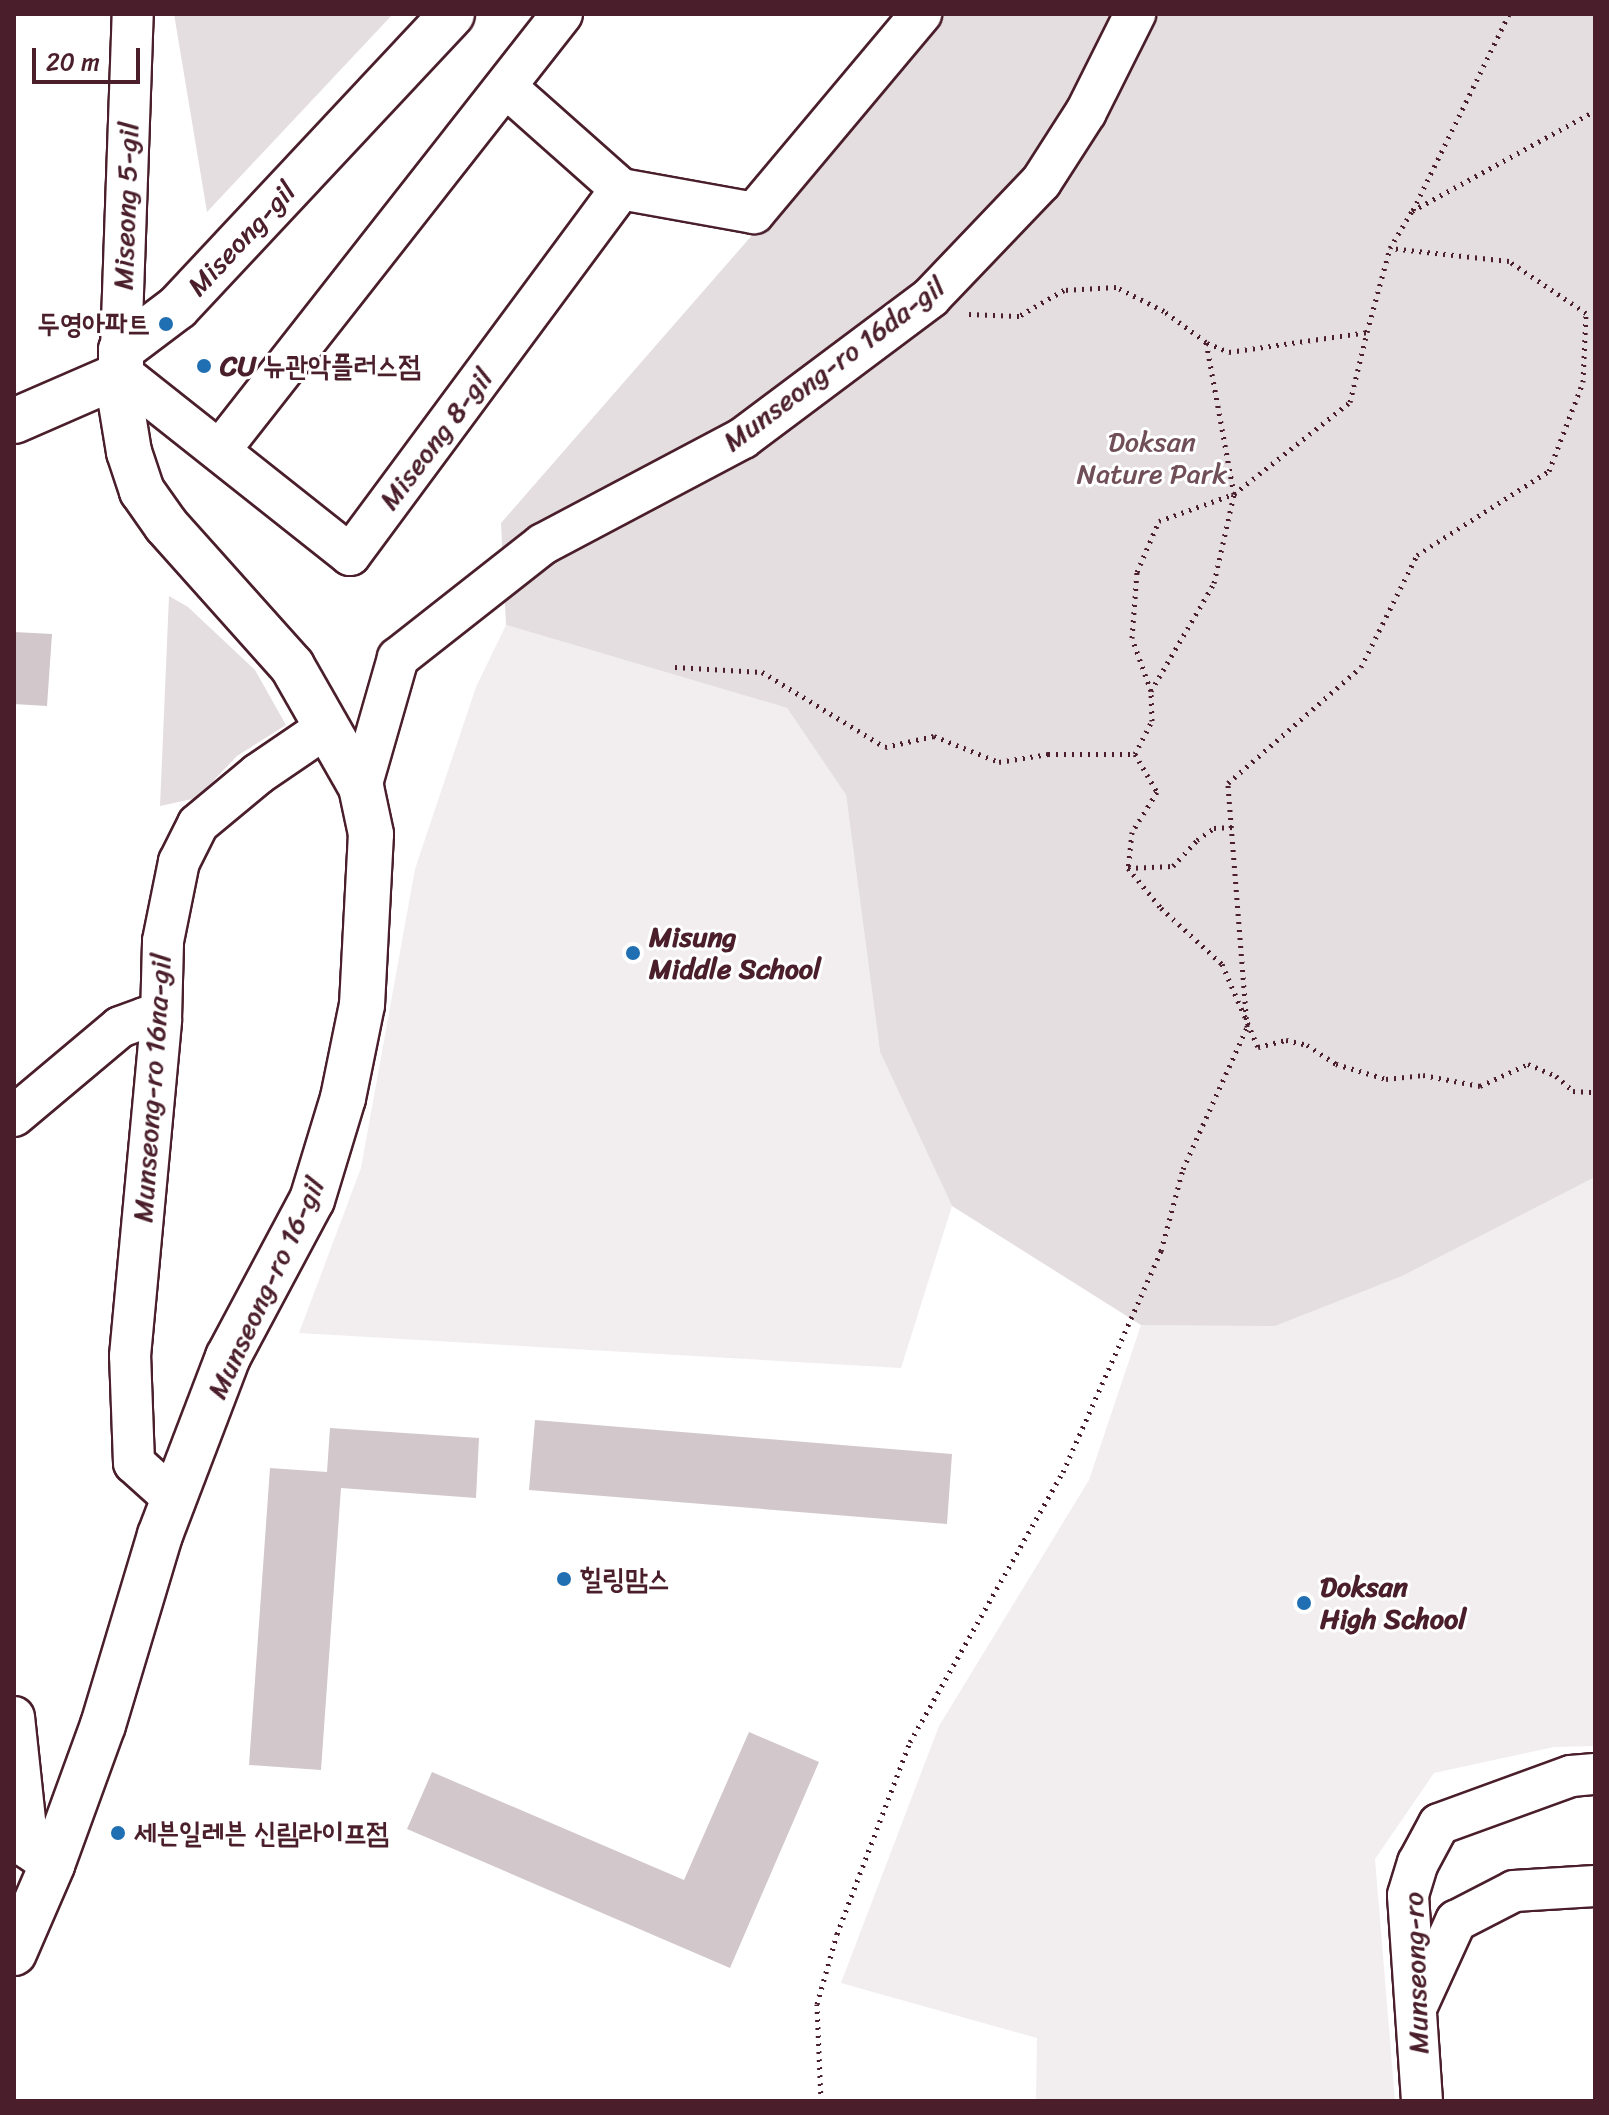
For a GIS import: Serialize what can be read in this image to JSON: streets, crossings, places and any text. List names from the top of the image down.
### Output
{
  "streets": {
    "street": [
      "Miseong 5-gil",
      "Miseong-gil",
      "Munseong-ro 16da-gil",
      "Miseong 8-gil",
      "Munseong-ro 16na-gil",
      "Munseong-ro 16-gil",
      "Munseong-ro"
    ]
  },
  "crossings": [
    ["Miseong 5-gil", "Miseong-gil"],
    ["Miseong 5-gil", "Miseong 8-gil"],
    ["Miseong 5-gil", "Munseong-ro 16-gil"],
    ["Miseong-gil", "Miseong 8-gil"],
    ["Miseong-gil", "Munseong-ro 16-gil"],
    ["Munseong-ro 16da-gil", "Munseong-ro 16-gil"],
    ["Miseong 8-gil", "Munseong-ro 16-gil"],
    ["Munseong-ro 16na-gil", "Munseong-ro 16-gil"]
  ],
  "parks": ["Doksan Nature Park"],
  "places": [
    "두영아파트",
    "CU 뉴관악플러스점",
    "Misung Middle School",
    "힐링맘스",
    "Doksan High School",
    "세븐일레븐 신림라이프점"
  ],
  "scale_bar": "20 m"
}
